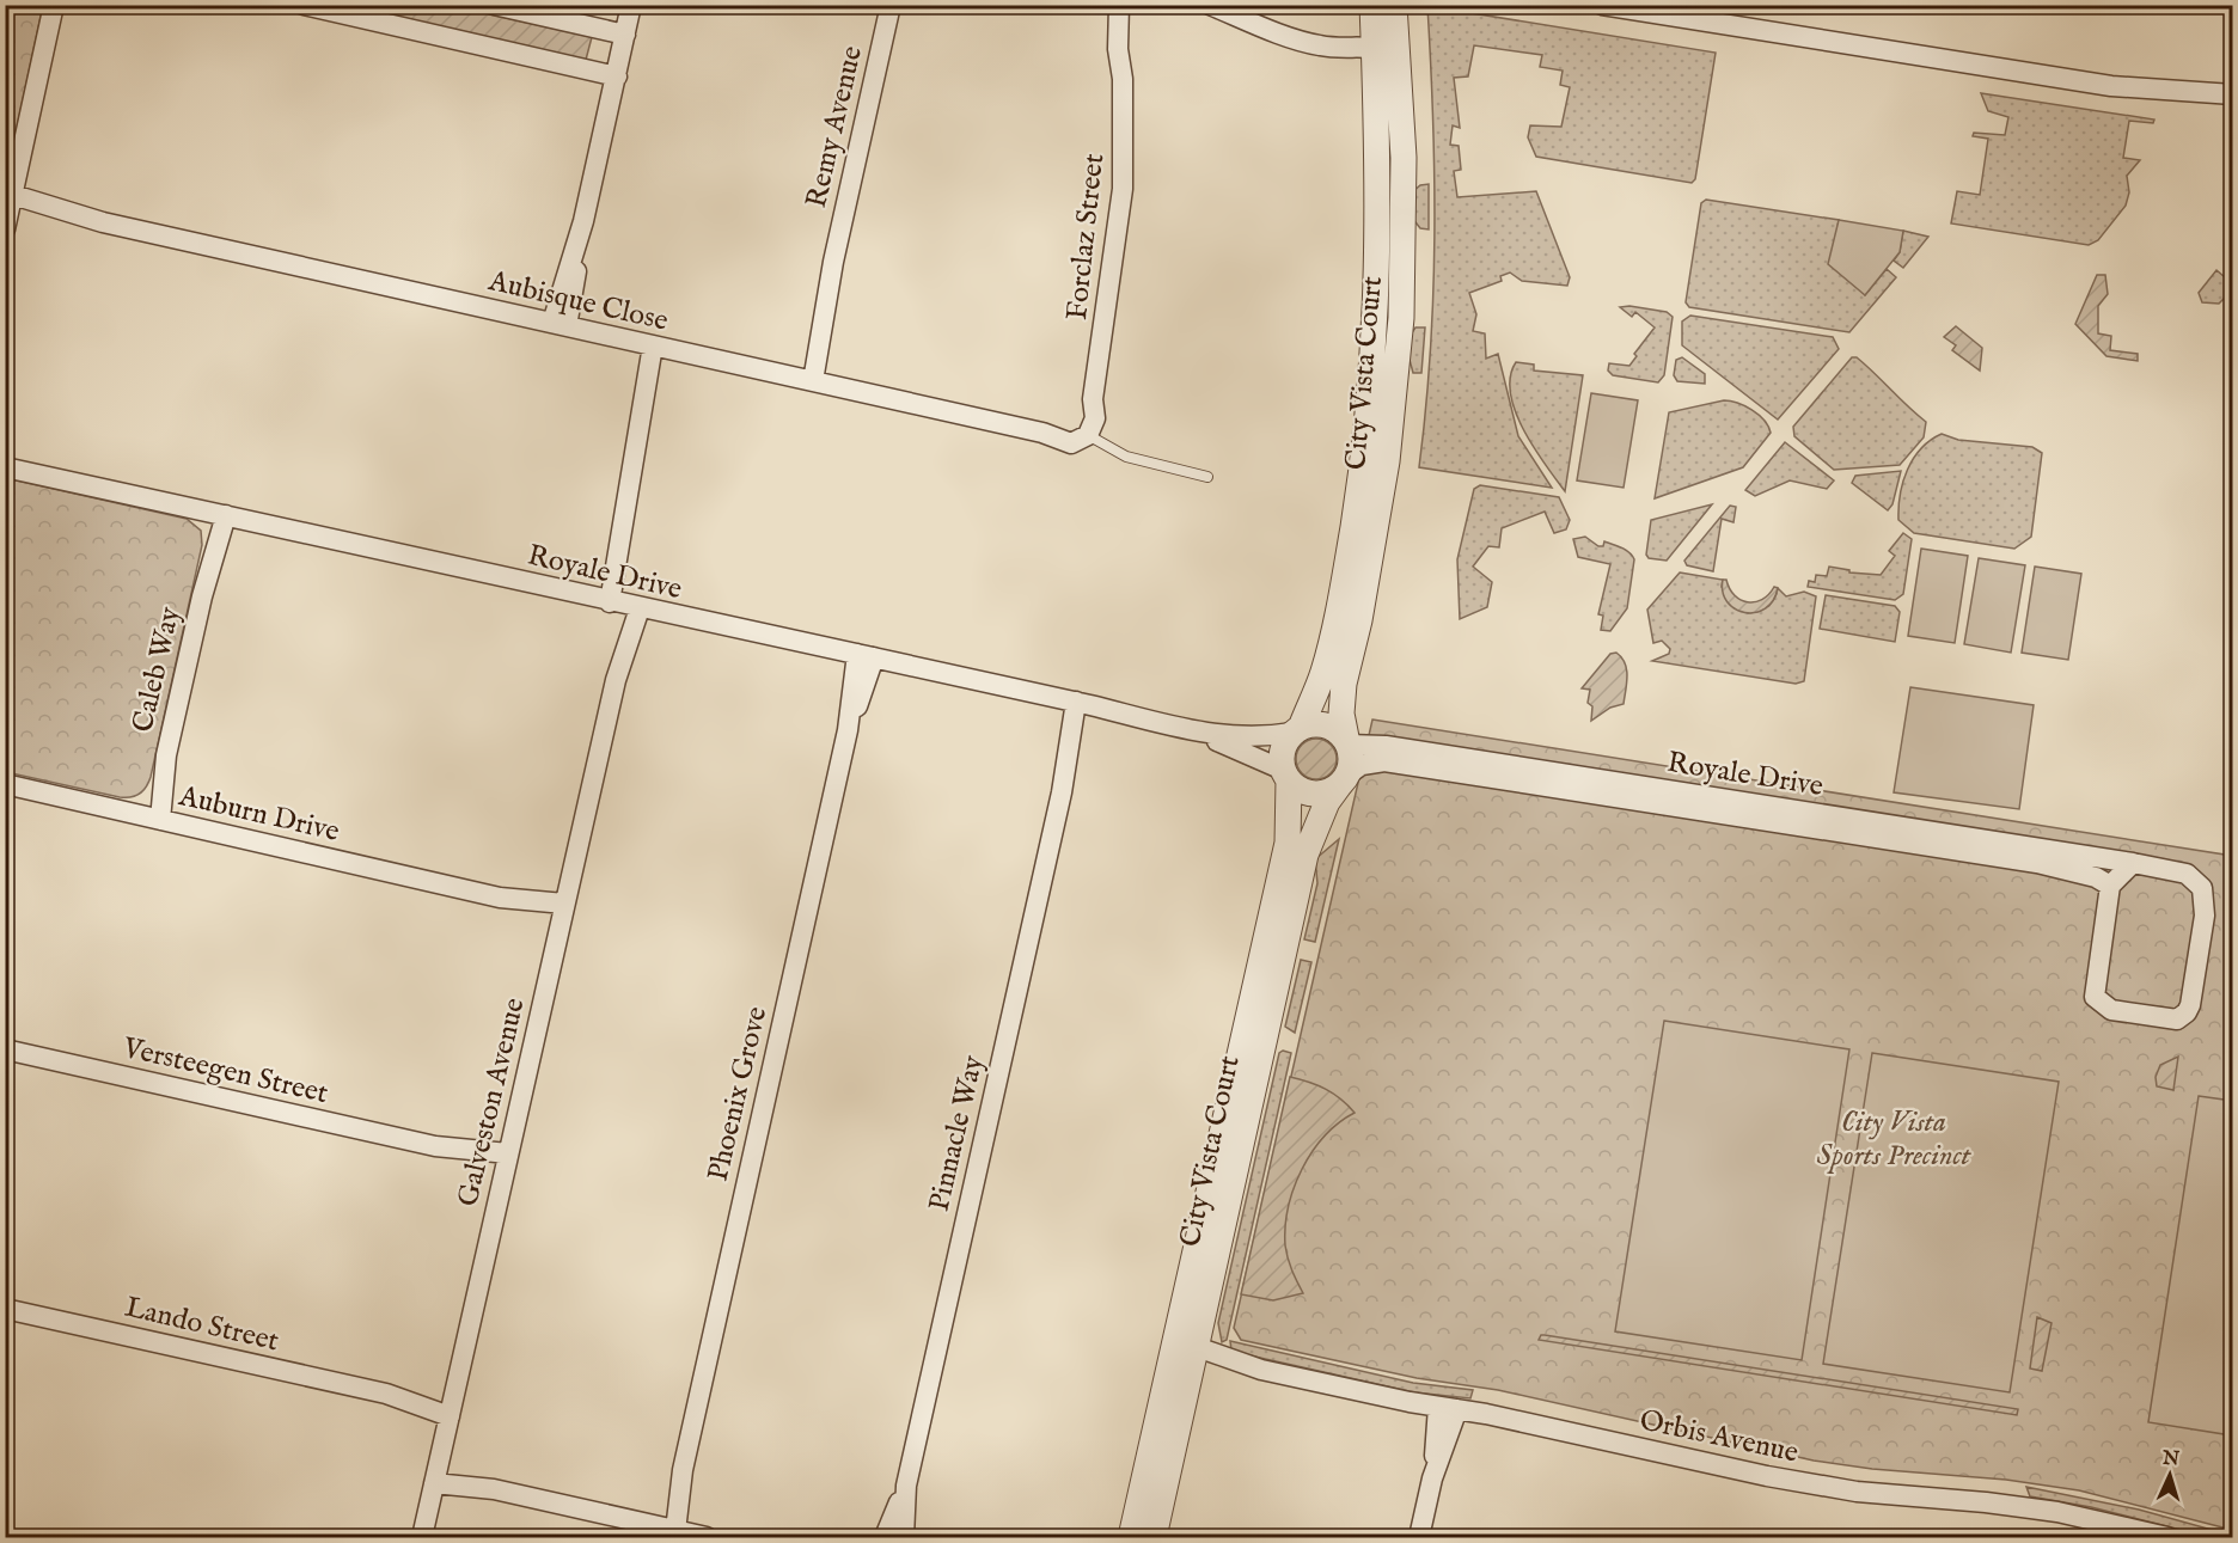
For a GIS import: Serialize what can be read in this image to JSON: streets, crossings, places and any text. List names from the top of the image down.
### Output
{
  "streets": {
    "street": [
      "Remy Avenue",
      "Forclaz Street",
      "Aubisque Close",
      "City Vista Court",
      "Royale Drive",
      "Caleb Way",
      "Auburn Drive",
      "Versteegen Street",
      "Phoenix Grove",
      "Galveston Avenue",
      "Pinnacle Way",
      "Lando Street",
      "Orbis Avenue"
    ]
  },
  "crossings": [
    ["Remy Avenue", "Aubisque Close"],
    ["Forclaz Street", "Aubisque Close"],
    ["Aubisque Close", "Galveston Avenue"],
    ["City Vista Court", "Royale Drive"],
    ["City Vista Court", "Orbis Avenue"],
    ["Royale Drive", "Caleb Way"],
    ["Royale Drive", "Phoenix Grove"],
    ["Royale Drive", "Galveston Avenue"],
    ["Royale Drive", "Pinnacle Way"],
    ["Caleb Way", "Auburn Drive"],
    ["Auburn Drive", "Galveston Avenue"],
    ["Versteegen Street", "Galveston Avenue"],
    ["Galveston Avenue", "Lando Street"]
  ],
  "parks": ["City Vista Sports Precinct"],
  "north": "top"
}
